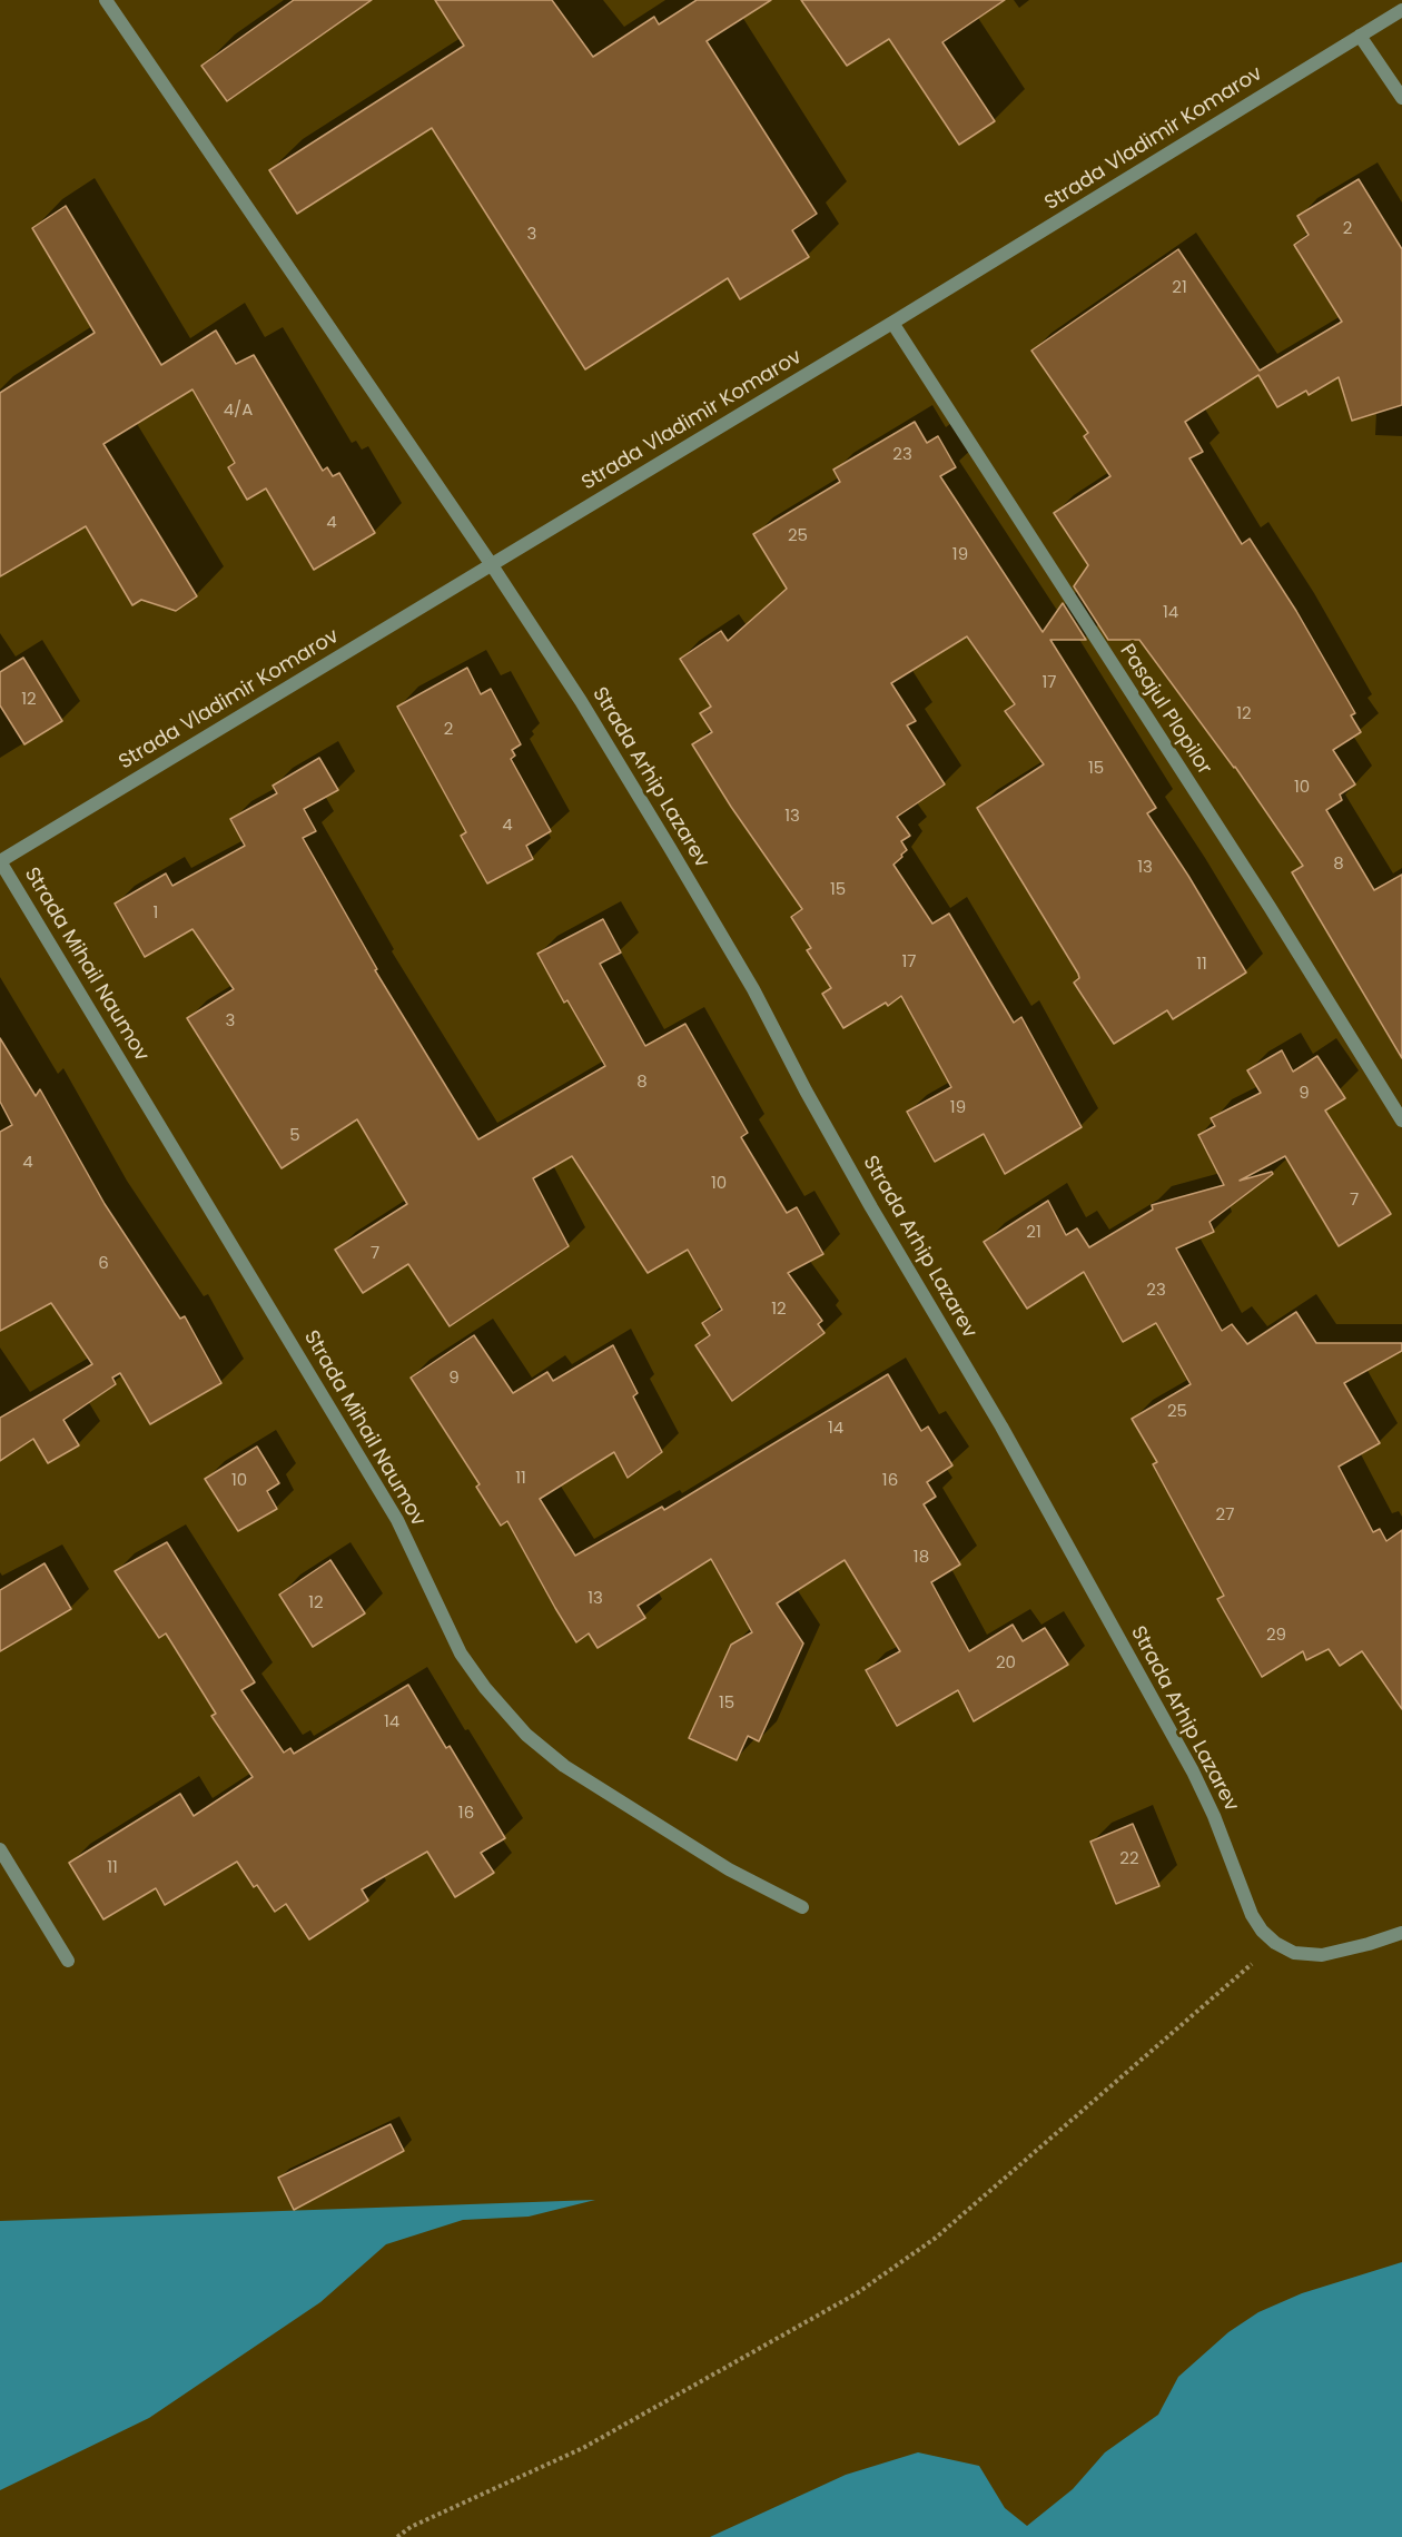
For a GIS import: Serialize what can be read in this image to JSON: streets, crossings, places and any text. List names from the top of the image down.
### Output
{
  "streets": {
    "street": [
      "Strada Vladimir Komarov",
      "Pasajul Plopilor",
      "Strada Arhip Lazarev",
      "Strada Mihail Naumov"
    ]
  },
  "crossings": [
    ["Strada Vladimir Komarov", "Pasajul Plopilor"],
    ["Strada Vladimir Komarov", "Strada Arhip Lazarev"],
    ["Strada Vladimir Komarov", "Strada Mihail Naumov"]
  ],
  "house_numbers": [
    "2",
    "3",
    "21",
    "4/A",
    "23",
    "4",
    "25",
    "19",
    "14",
    "17",
    "12",
    "12",
    "2",
    "15",
    "10",
    "13",
    "4",
    "8",
    "13",
    "15",
    "1",
    "17",
    "11",
    "3",
    "8",
    "9",
    "19",
    "5",
    "4",
    "10",
    "7",
    "21",
    "7",
    "6",
    "23",
    "12",
    "9",
    "25",
    "14",
    "11",
    "10",
    "16",
    "27",
    "18",
    "13",
    "12",
    "29",
    "20",
    "15",
    "14",
    "16",
    "22",
    "11"
  ]
}
